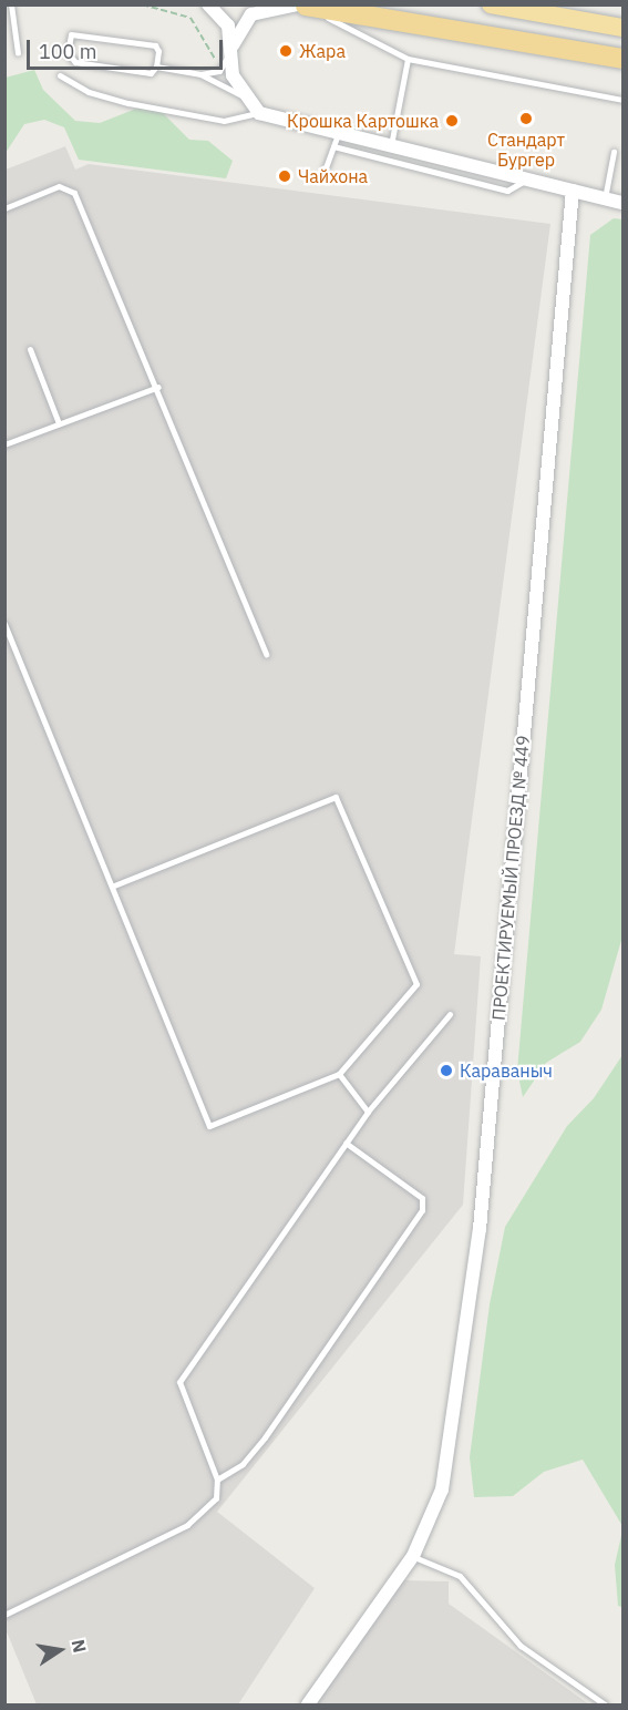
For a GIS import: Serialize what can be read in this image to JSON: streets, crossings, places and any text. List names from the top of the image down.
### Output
{
  "streets": {
    "street": ["ПРОЕКТИРУЕМЫЙ ПРОЕЗД № 449"]
  },
  "places": [
    "Жара",
    "Стандарт Бургер",
    "Крошка Картошка",
    "Чайхона",
    "Караваныч"
  ],
  "scale_bar": "100 m",
  "north": "right"
}
